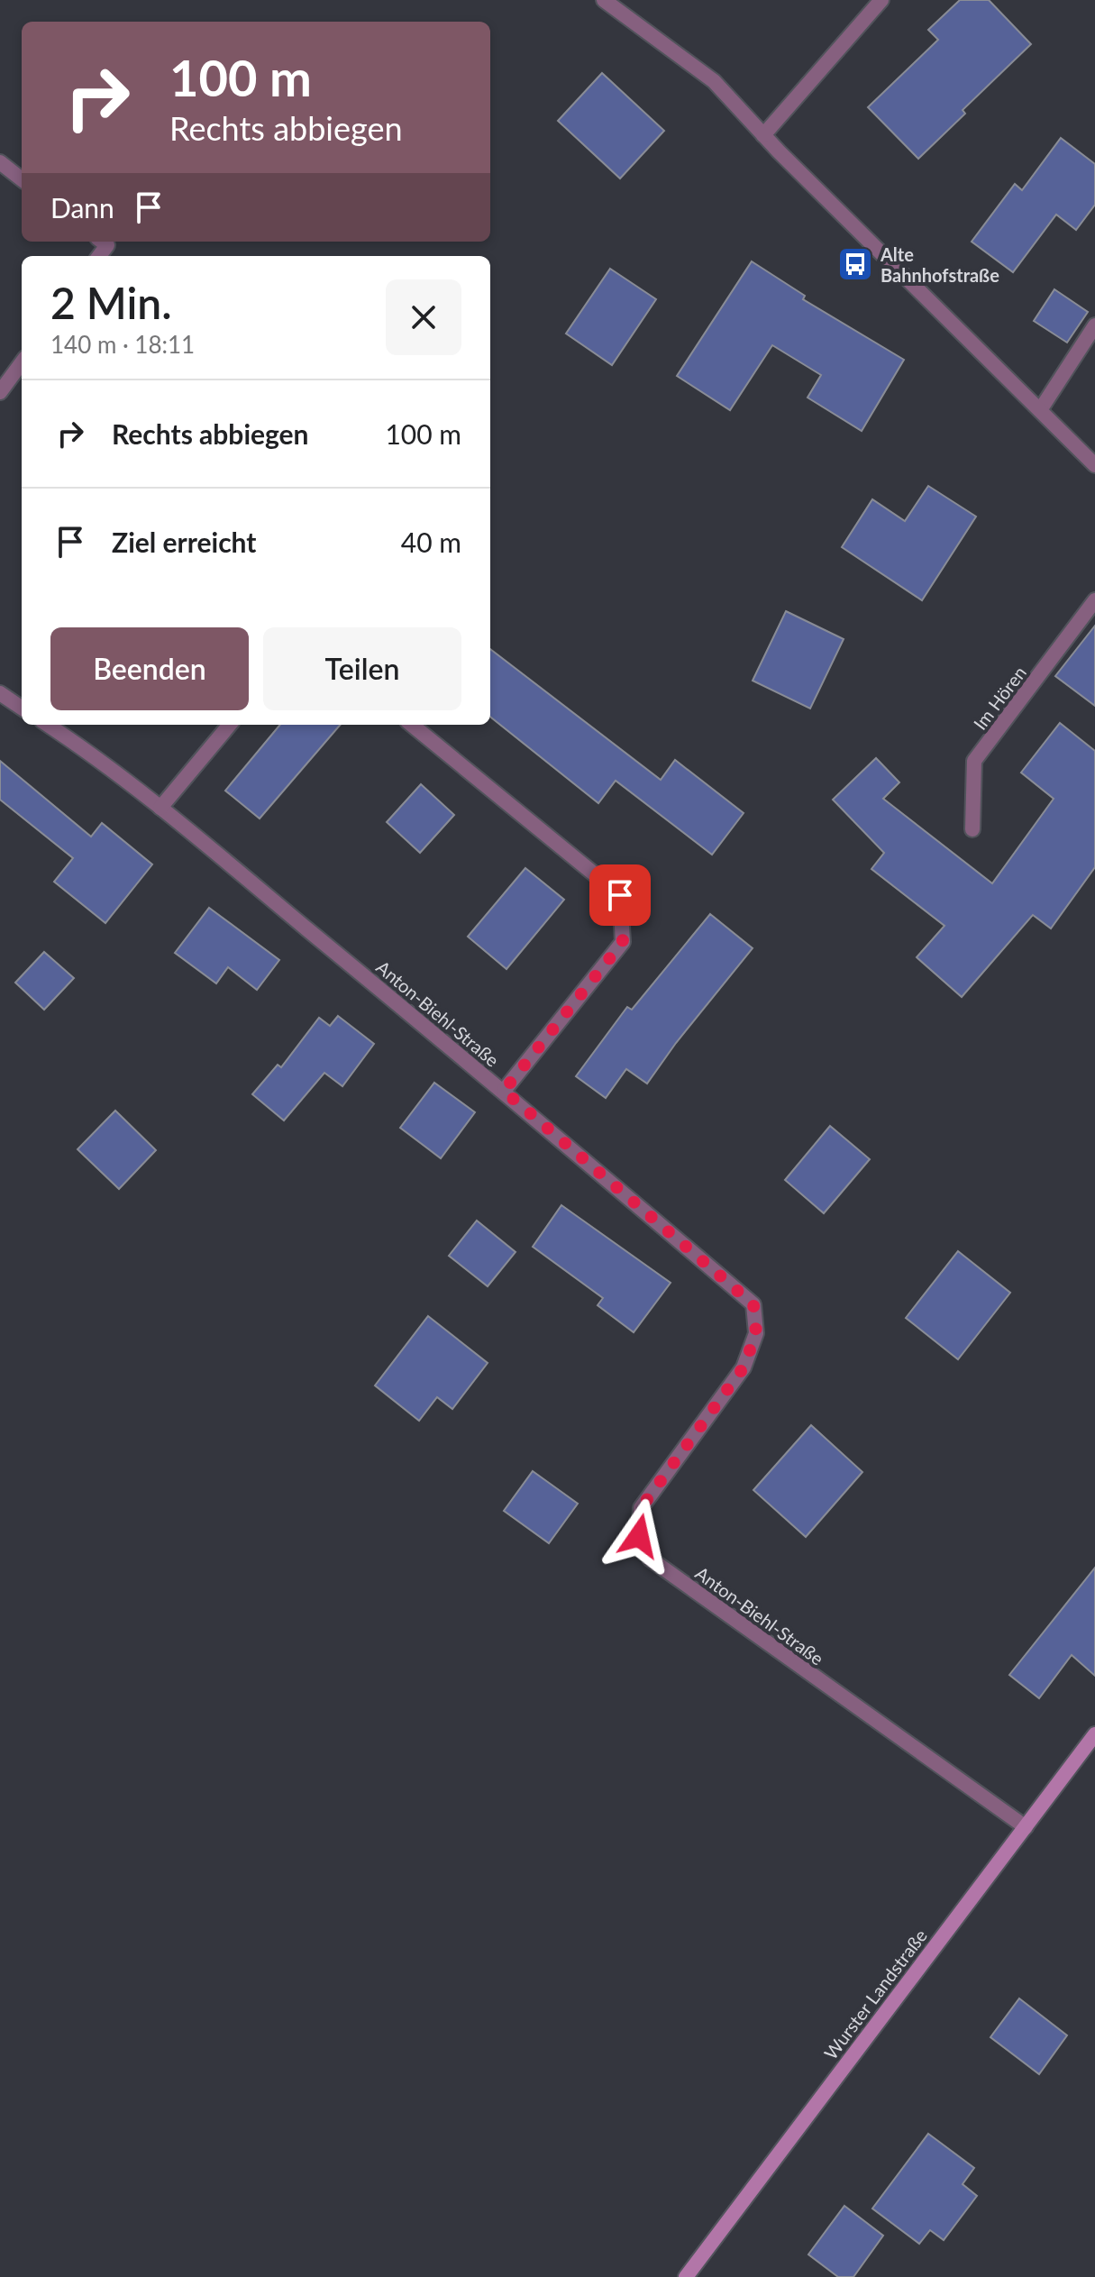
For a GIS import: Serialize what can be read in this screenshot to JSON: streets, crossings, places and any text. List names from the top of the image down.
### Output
{
  "streets": {
    "main road": ["Wurster Landstraße"],
    "street": ["Im Hören", "Anton-Biehl-Straße"]
  },
  "crossings": [
    ["Anton-Biehl-Straße", "Wurster Landstraße"]
  ],
  "places": {
    "bus stop": ["Alte Bahnhofstraße"]
  },
  "page": {
    "turn": ["100 m", "Rechts abbiegen"],
    "then": "Dann",
    "heading": ["2 Min.", "140 m · 18:11"],
    "list": [
      {
        "name": "Rechts abbiegen",
        "value": "100 m"
      },
      {
        "name": "Ziel erreicht",
        "value": "40 m"
      }
    ],
    "buttons": ["Beenden", "Teilen"]
  }
}
